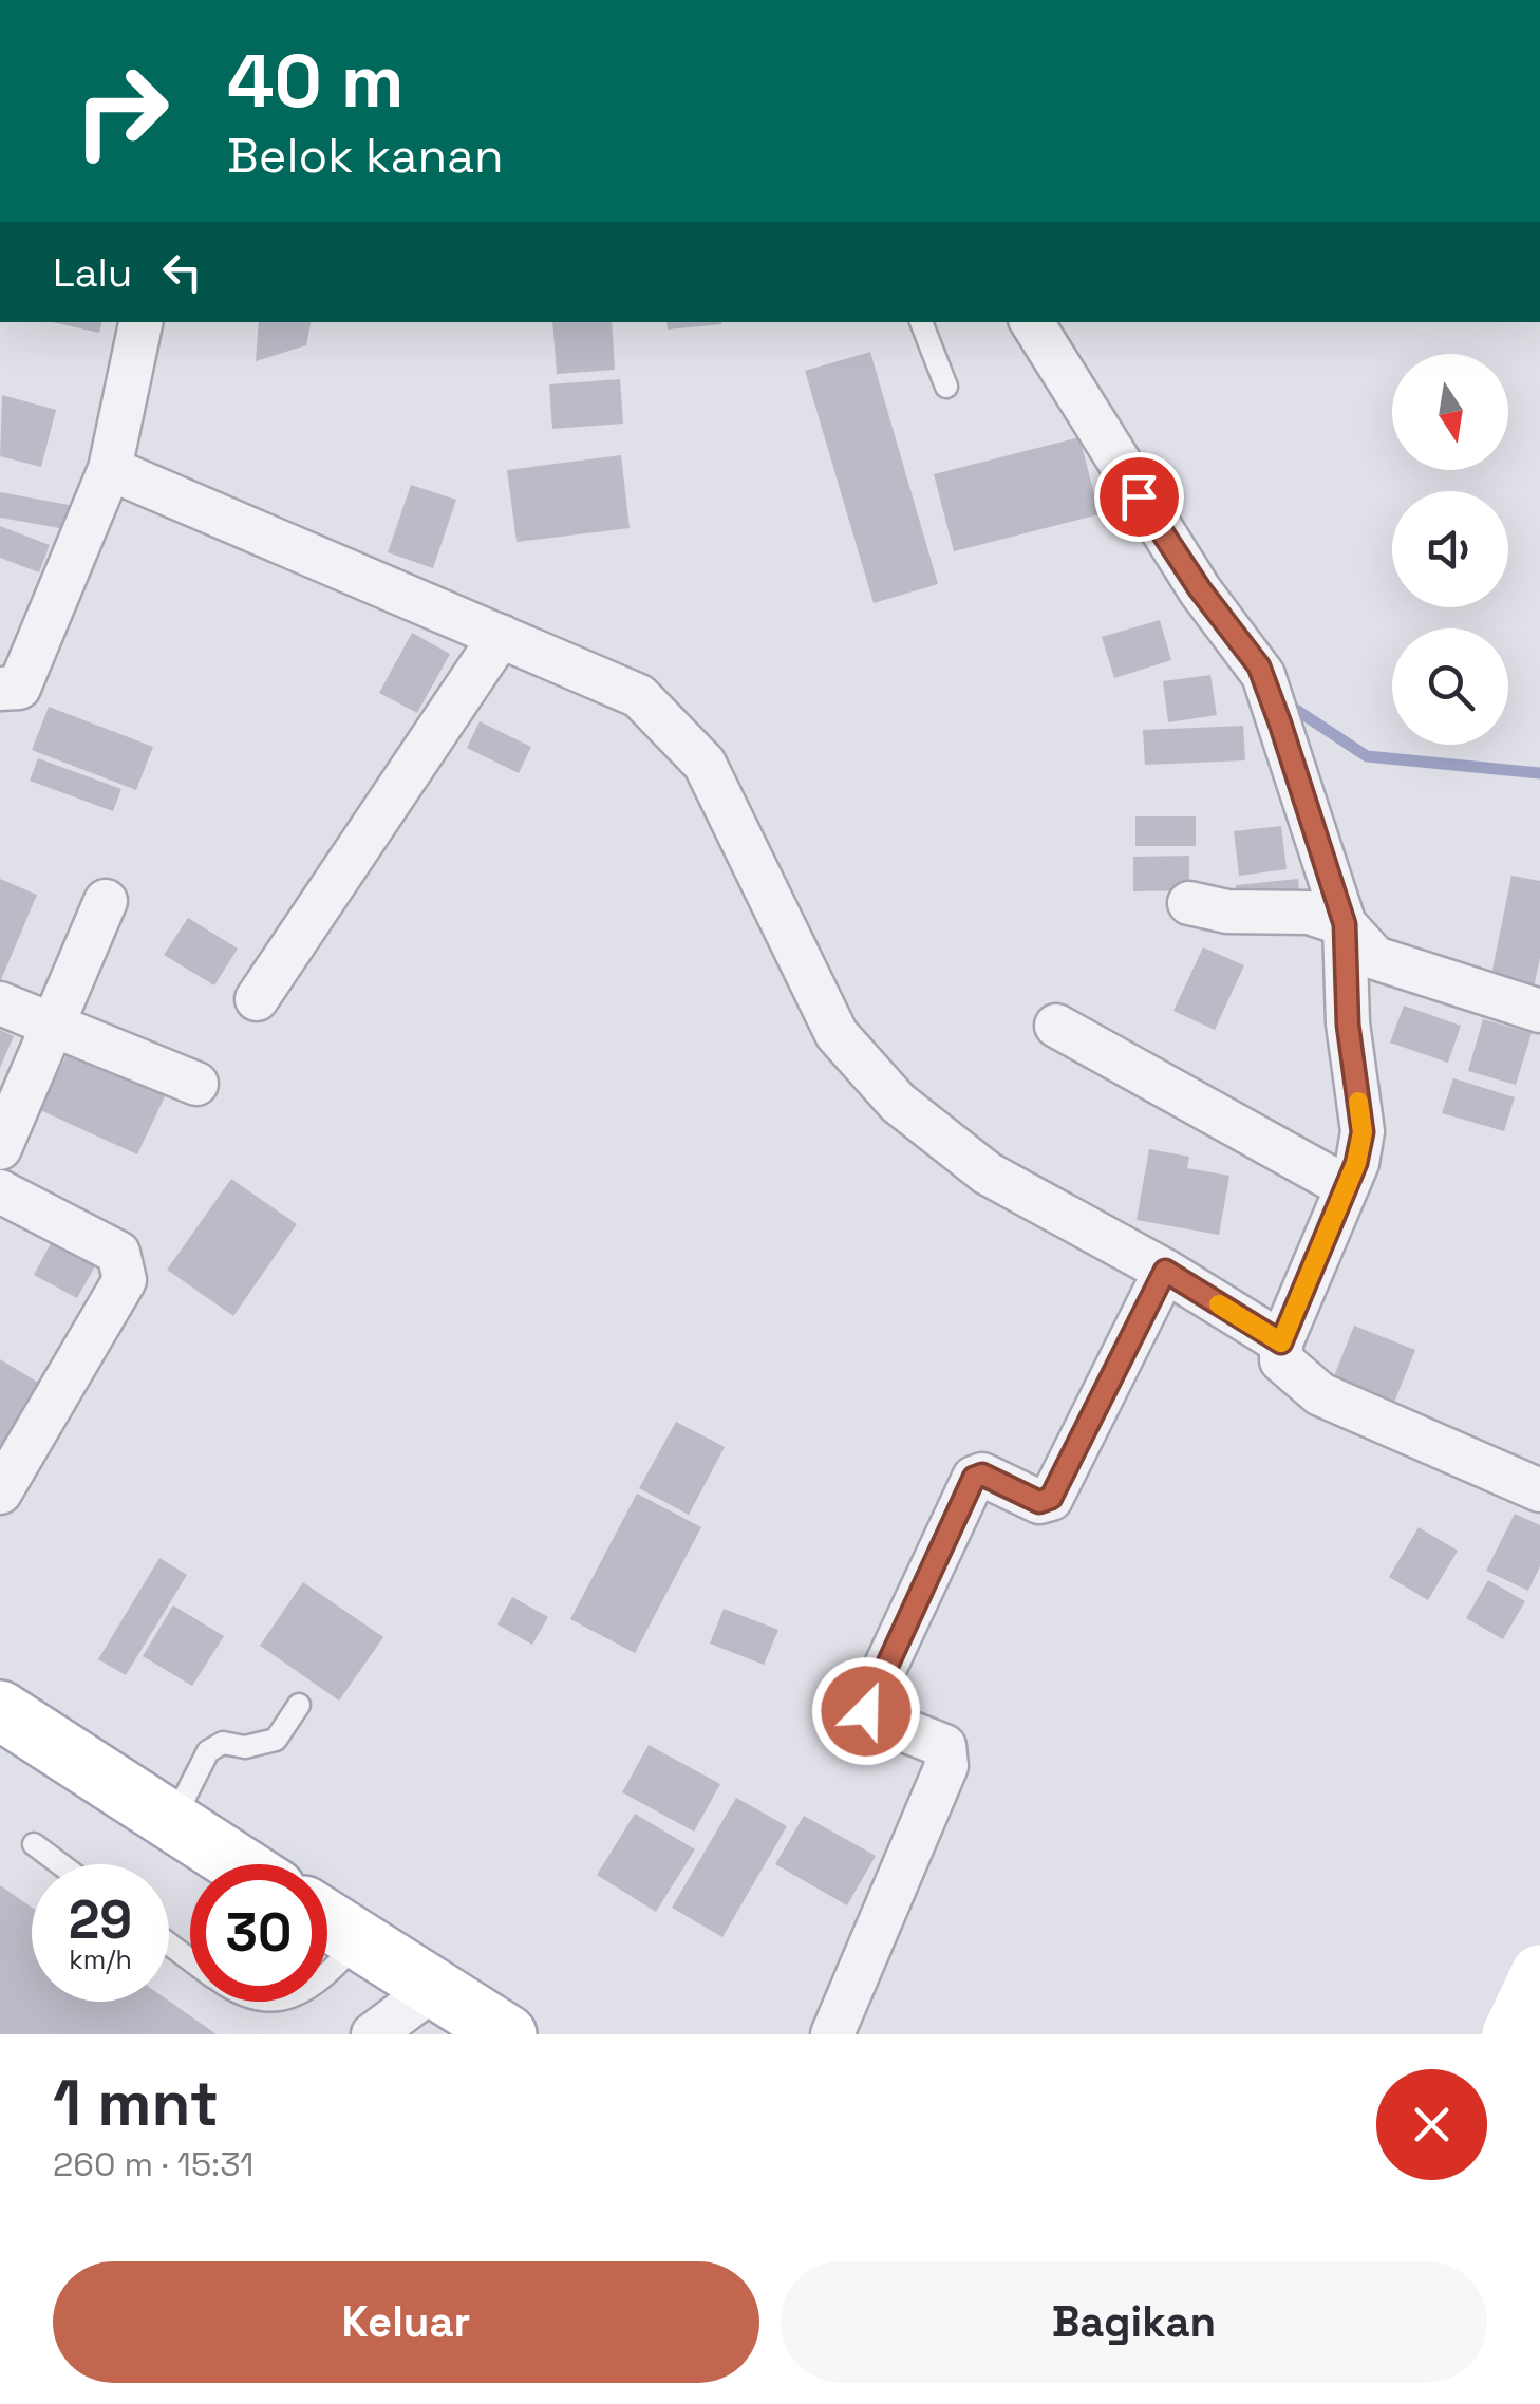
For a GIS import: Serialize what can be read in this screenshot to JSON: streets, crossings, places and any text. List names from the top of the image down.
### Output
{
  "north": "bottom",
  "page": {
    "turn": ["40 m", "Belok kanan"],
    "then": "Lalu",
    "speed": "29 km/h",
    "limit": "30",
    "heading": ["1 mnt", "260 m · 15:31"],
    "buttons": ["Keluar", "Bagikan"]
  }
}
